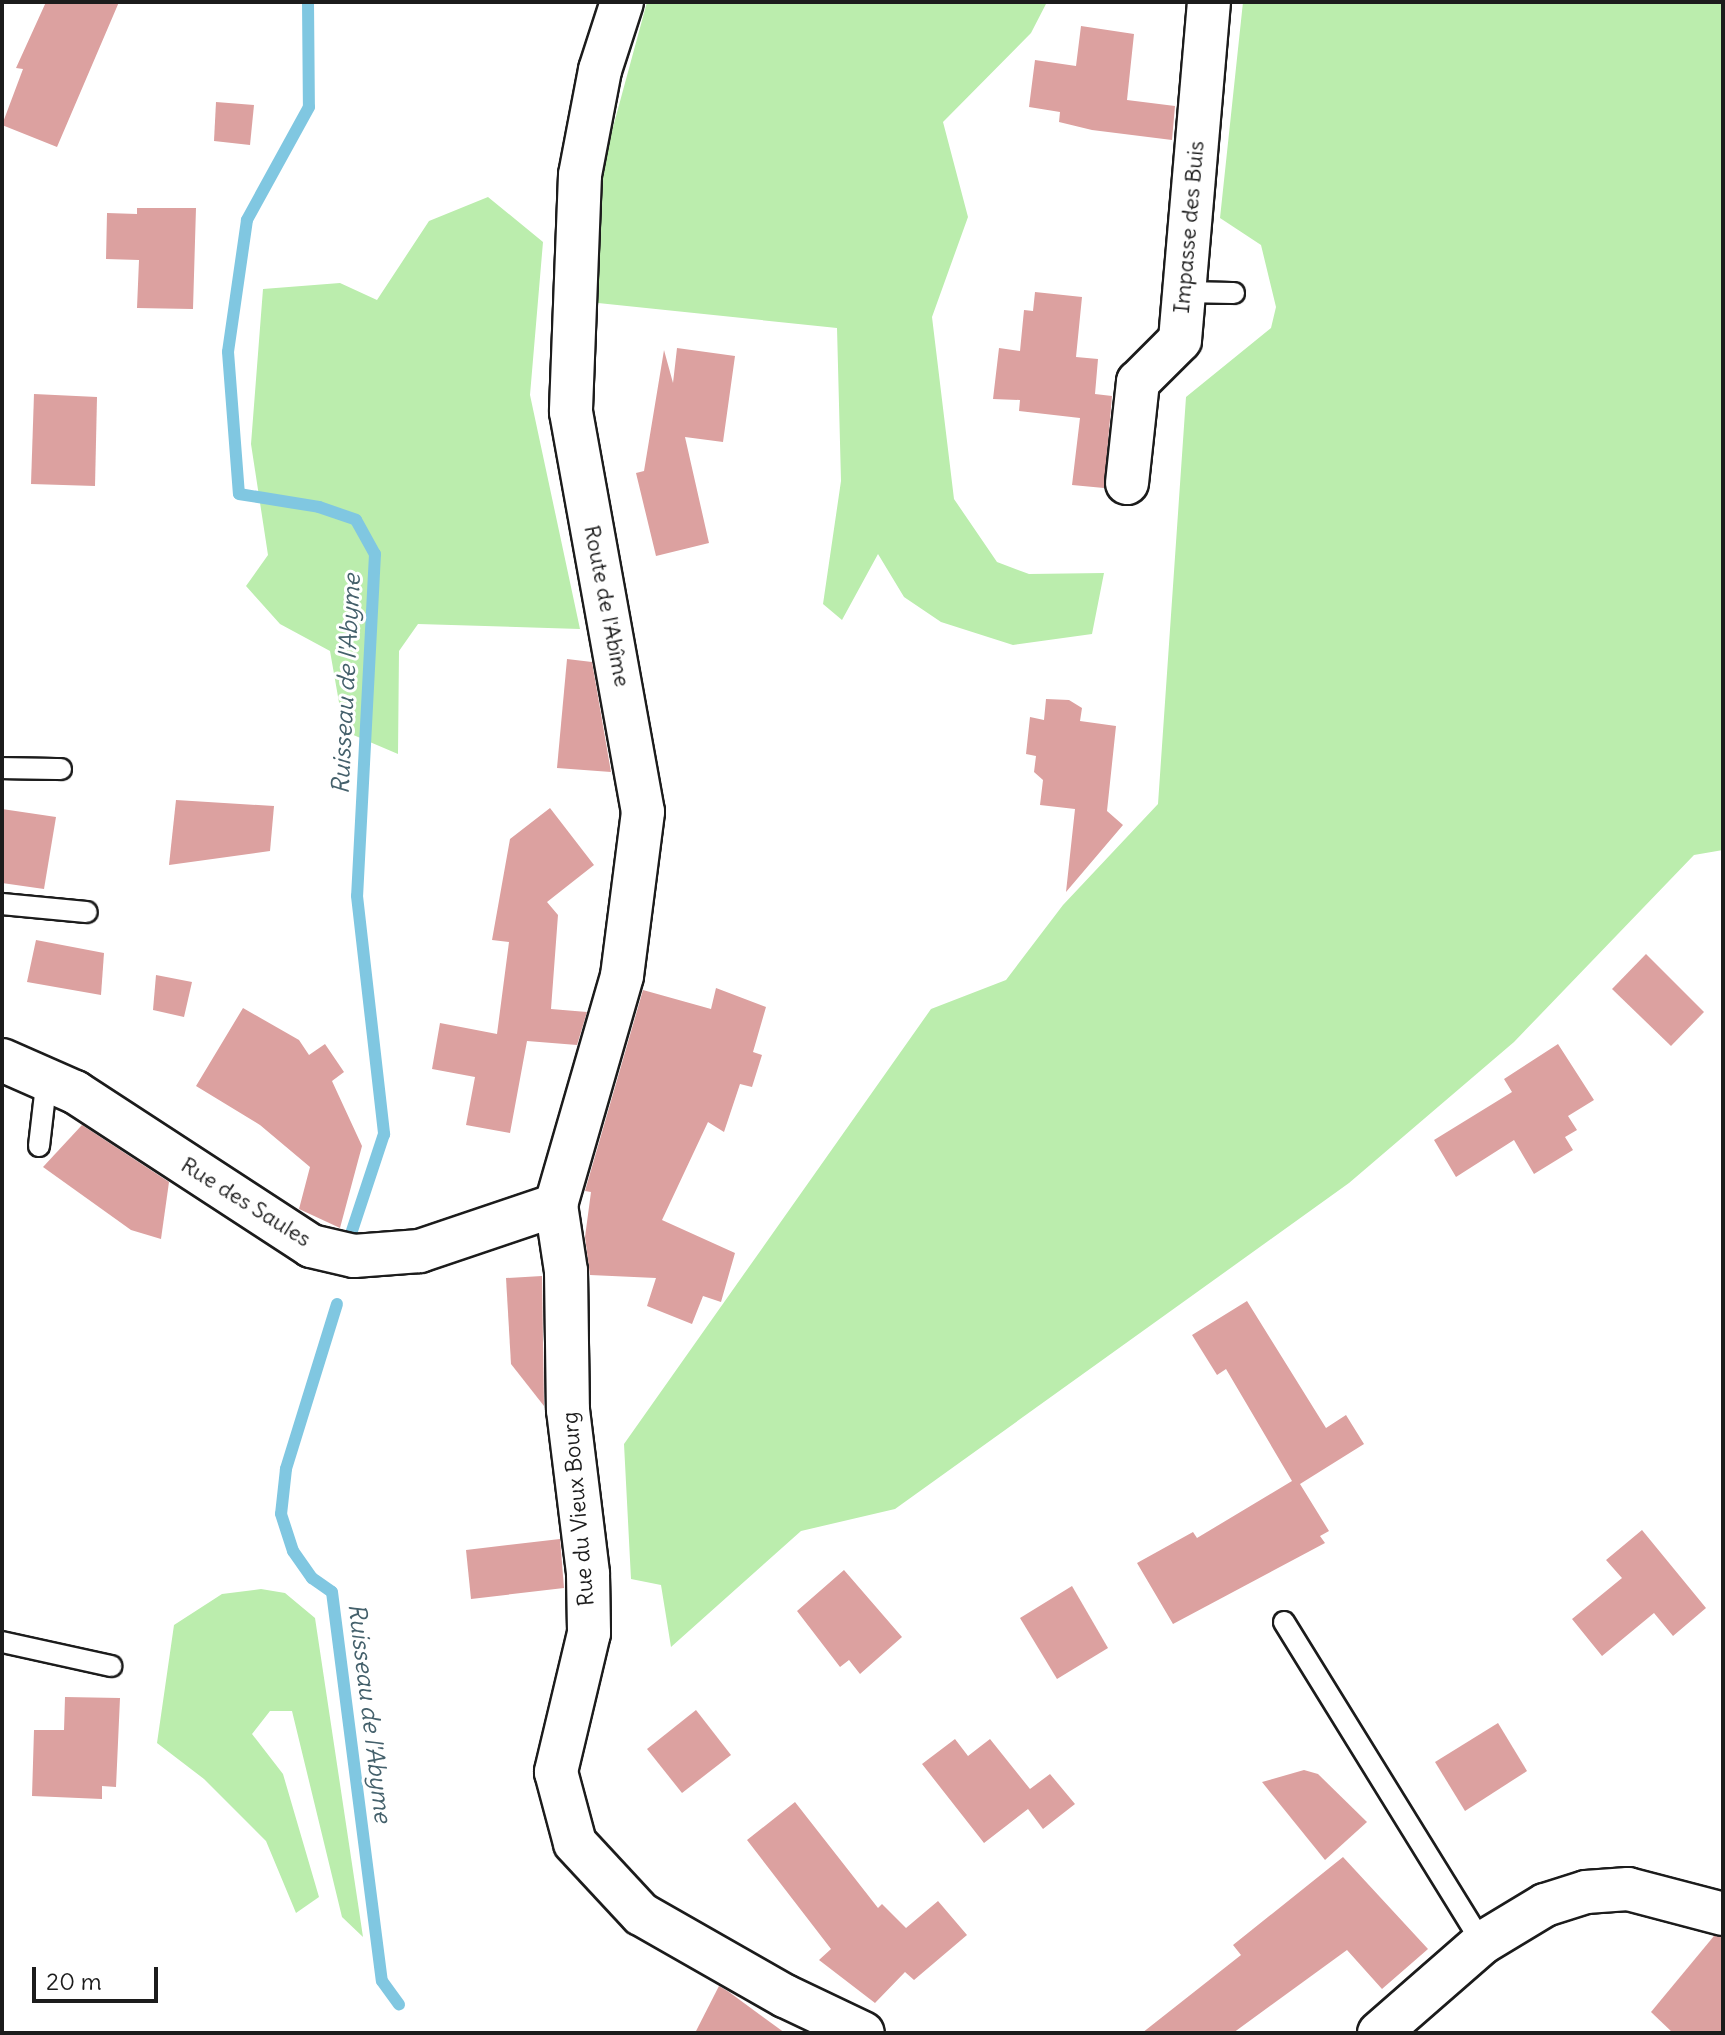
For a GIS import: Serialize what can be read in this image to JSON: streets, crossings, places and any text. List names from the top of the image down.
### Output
{
  "streets": {
    "street": [
      "Impasse des Buis",
      "Route de l'Abîme",
      "Rue des Saules",
      "Rue du Vieux Bourg"
    ]
  },
  "crossings": [
    ["Route de l'Abîme", "Rue des Saules"],
    ["Route de l'Abîme", "Rue du Vieux Bourg"],
    ["Rue des Saules", "Rue du Vieux Bourg"]
  ],
  "water": ["Ruisseau de l'Abyme"],
  "scale_bar": "20 m"
}
